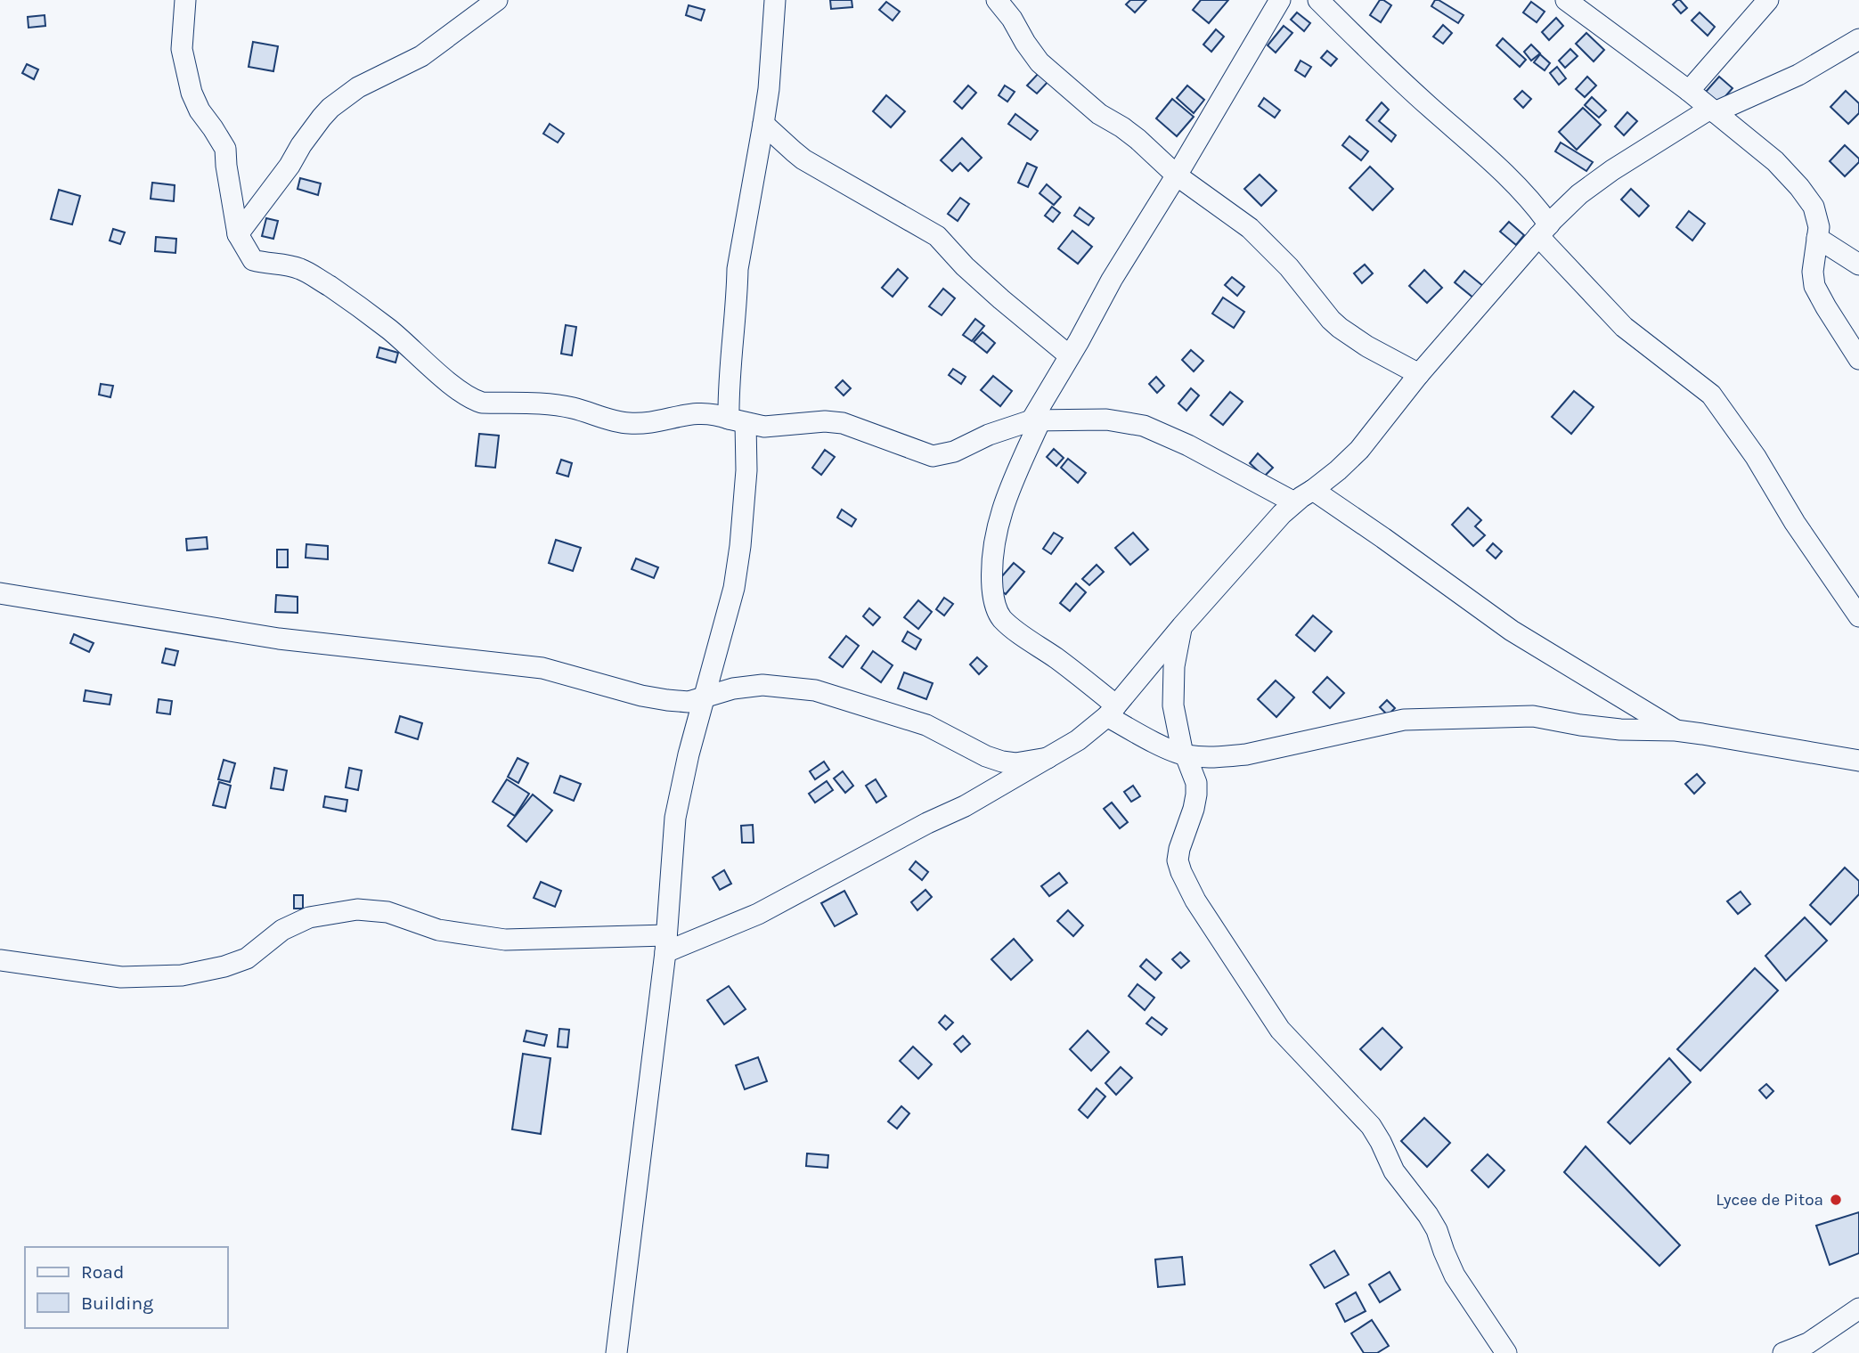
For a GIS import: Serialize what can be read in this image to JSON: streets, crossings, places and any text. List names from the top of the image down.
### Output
{
  "places": ["Lycee de Pitoa"],
  "legend": ["Road", "Building"]
}
